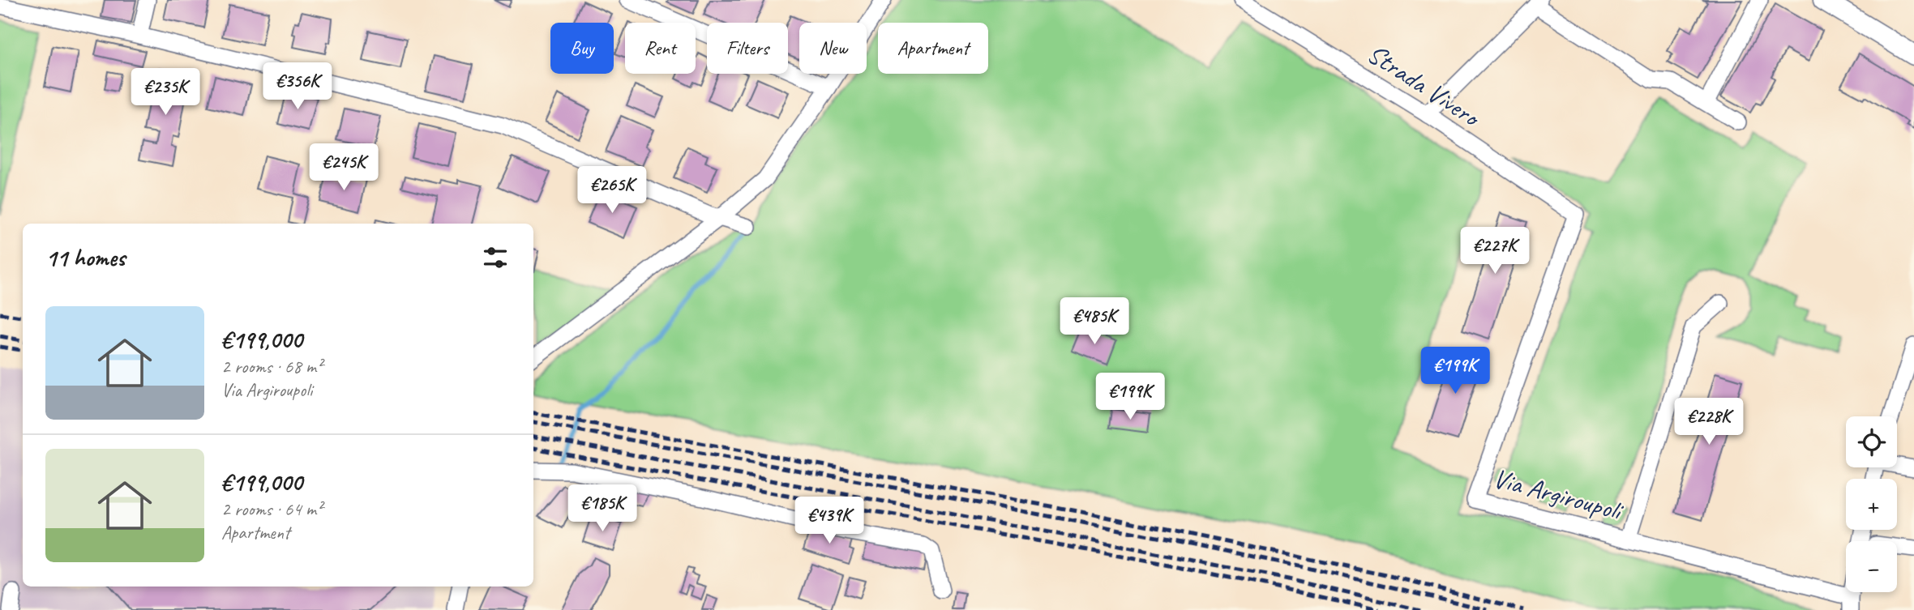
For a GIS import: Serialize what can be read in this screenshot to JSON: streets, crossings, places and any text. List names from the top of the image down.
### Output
{
  "streets": {
    "street": ["Strada Vivero", "Via Argiroupoli"]
  },
  "crossings": [
    ["Strada Vivero", "Via Argiroupoli"]
  ],
  "page": {
    "chip": [
      "Buy",
      "Rent",
      "Filters",
      "New",
      "Apartment"
    ],
    "price": [
      "€356K",
      "€235K",
      "€245K",
      "€265K",
      "€227K",
      "€485K",
      "€199K",
      "€199K",
      "€228K",
      "€185K",
      "€439K"
    ],
    "heading": "11 homes",
    "list": [
      {
        "name": "€199,000",
        "note": "2 rooms · 68 m² · Via Argiroupoli"
      },
      {
        "name": "€199,000",
        "note": "2 rooms · 64 m² · Apartment"
      }
    ],
    "map_buttons": ["+", "−"]
  }
}
